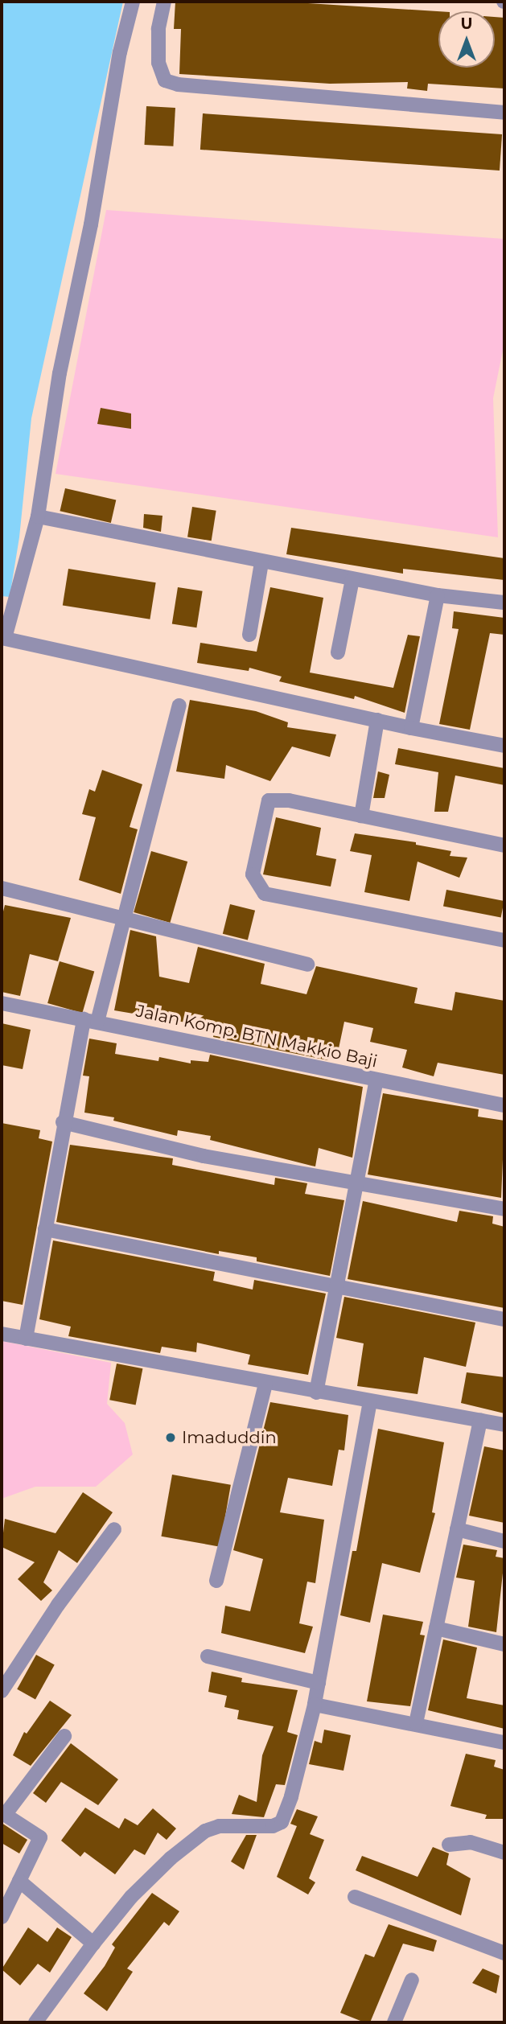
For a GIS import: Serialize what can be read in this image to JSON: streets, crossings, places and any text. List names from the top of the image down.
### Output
{
  "streets": {
    "street": ["Jalan Komp. BTN Makkio Baji"]
  },
  "places": ["Imaduddin"],
  "north": "top"
}
